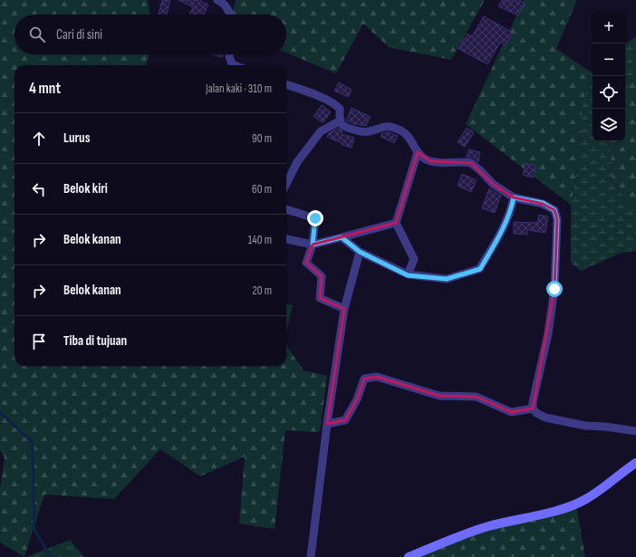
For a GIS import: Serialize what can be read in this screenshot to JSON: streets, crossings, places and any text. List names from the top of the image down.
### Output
{
  "page": {
    "map_buttons": ["+", "−"],
    "search": "Cari di sini",
    "heading": ["4 mnt", "Jalan kaki · 310 m"],
    "list": [
      ["Lurus", "90 m"],
      ["Belok kiri", "60 m"],
      ["Belok kanan", "140 m"],
      ["Belok kanan", "20 m"],
      "Tiba di tujuan"
    ]
  }
}
